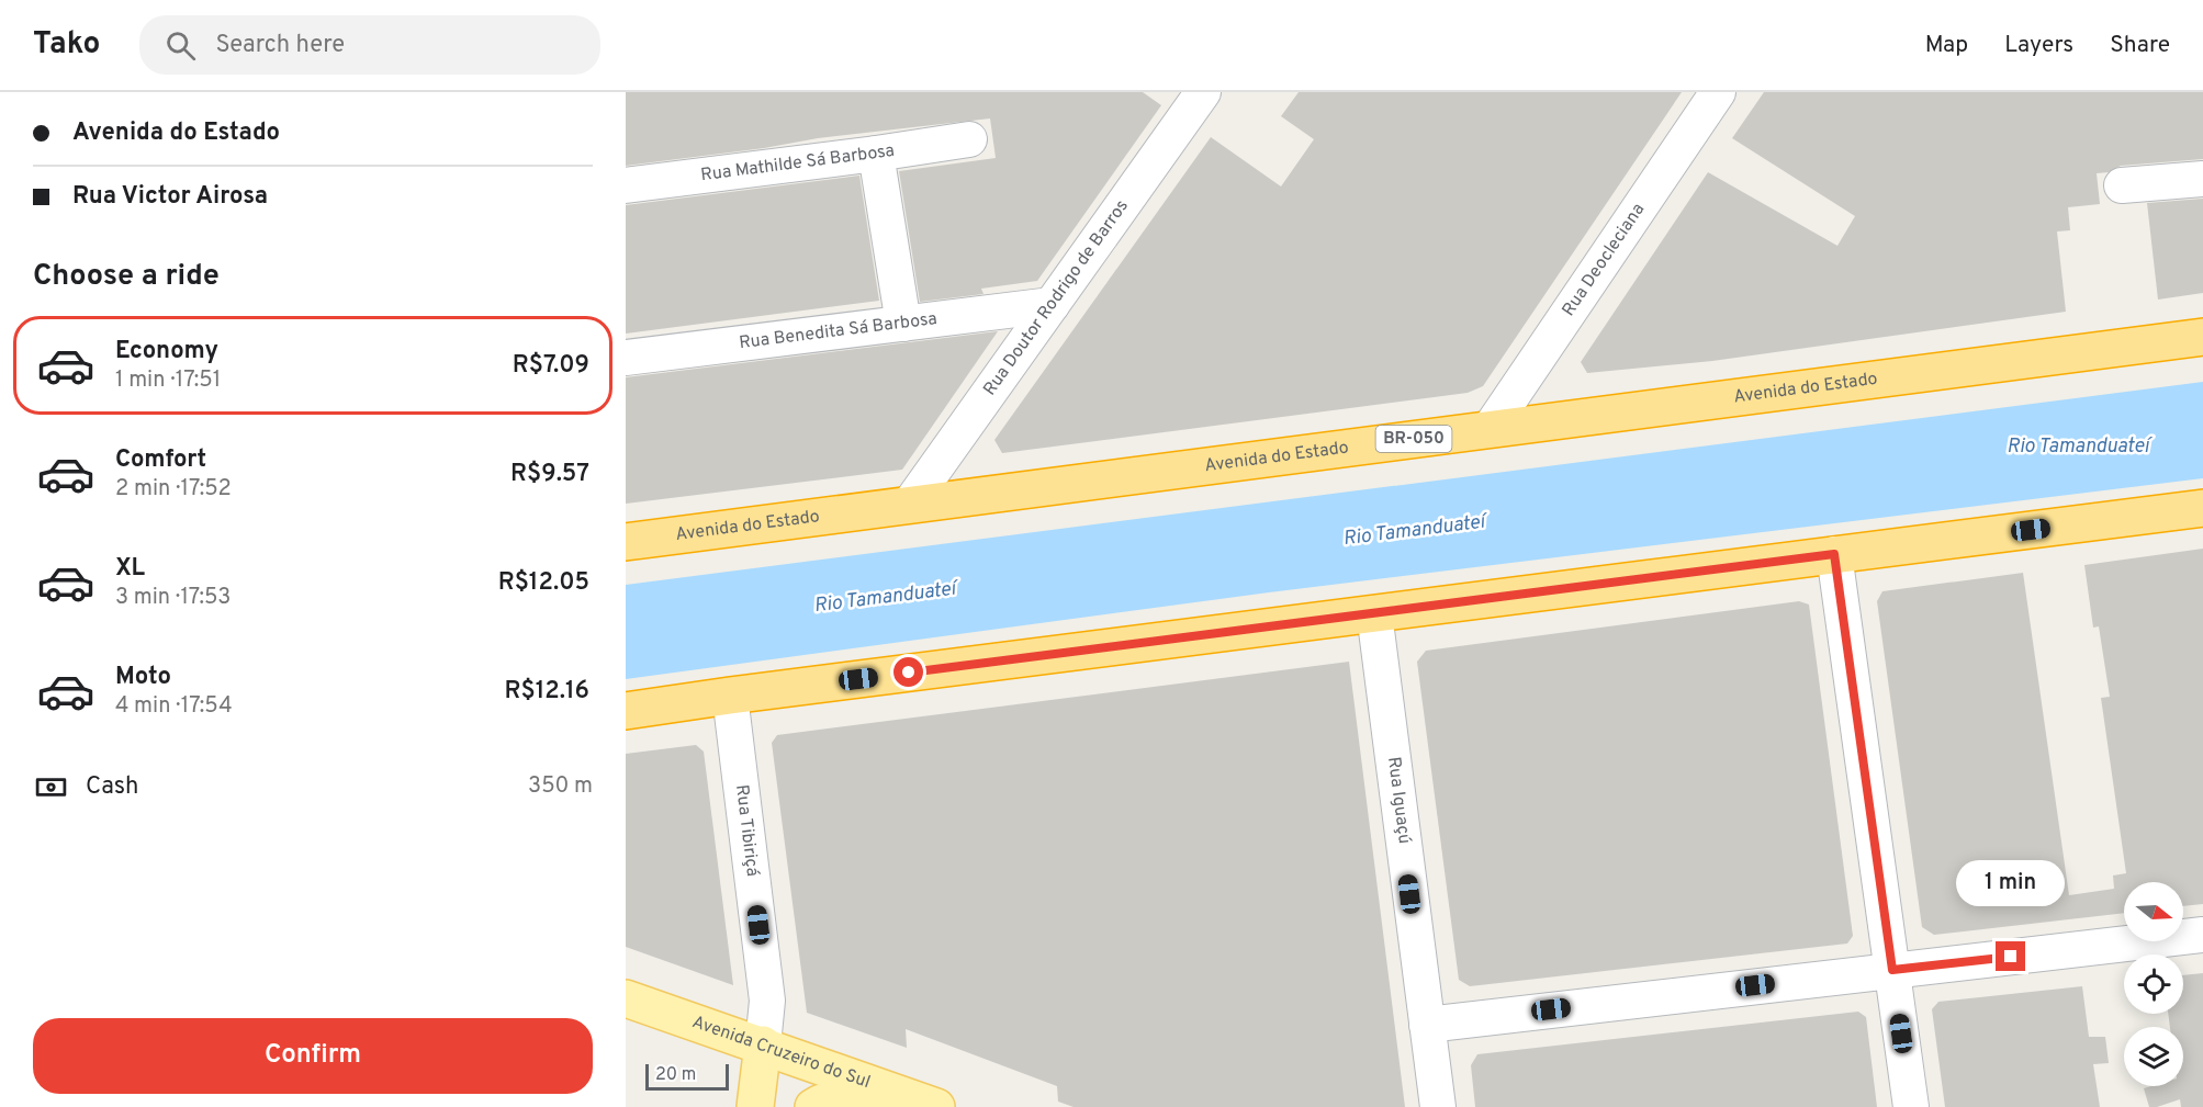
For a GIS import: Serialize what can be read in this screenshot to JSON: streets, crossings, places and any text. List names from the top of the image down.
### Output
{
  "streets": {
    "highway": ["Avenida do Estado", "BR-050"],
    "main road": ["Avenida Cruzeiro do Sul"],
    "street": [
      "Rua Mathilde Sá Barbosa",
      "Rua Deocleciana",
      "Rua Doutor Rodrigo de Barros",
      "Rua Benedita Sá Barbosa",
      "Rua Iguaçú",
      "Rua Tibiriçá"
    ]
  },
  "crossings": [
    ["Rua Deocleciana", "Avenida do Estado"],
    ["Rua Doutor Rodrigo de Barros", "Rua Benedita Sá Barbosa"],
    ["Rua Doutor Rodrigo de Barros", "Avenida do Estado"],
    ["Rua Tibiriçá", "Avenida Cruzeiro do Sul"]
  ],
  "water": ["Rio Tamanduateí"],
  "scale_bar": "20 m",
  "north": "right",
  "page": {
    "header": "Tako",
    "search": "Search here",
    "nav": ["Map", "Layers", "Share"],
    "banner": ["Avenida do Estado", "Rua Victor Airosa"],
    "heading": "Choose a ride",
    "list": [
      {
        "name": "Economy",
        "note": "1 min · 17:51",
        "value": "R$7.09"
      },
      {
        "name": "Comfort",
        "note": "2 min · 17:52",
        "value": "R$9.57"
      },
      {
        "name": "XL",
        "note": "3 min · 17:53",
        "value": "R$12.05"
      },
      {
        "name": "Moto",
        "note": "4 min · 17:54",
        "value": "R$12.16"
      }
    ],
    "pay": ["Cash", "350 m"],
    "bubble": "1 min",
    "buttons": "Confirm",
    "scale": "20 m"
  }
}
